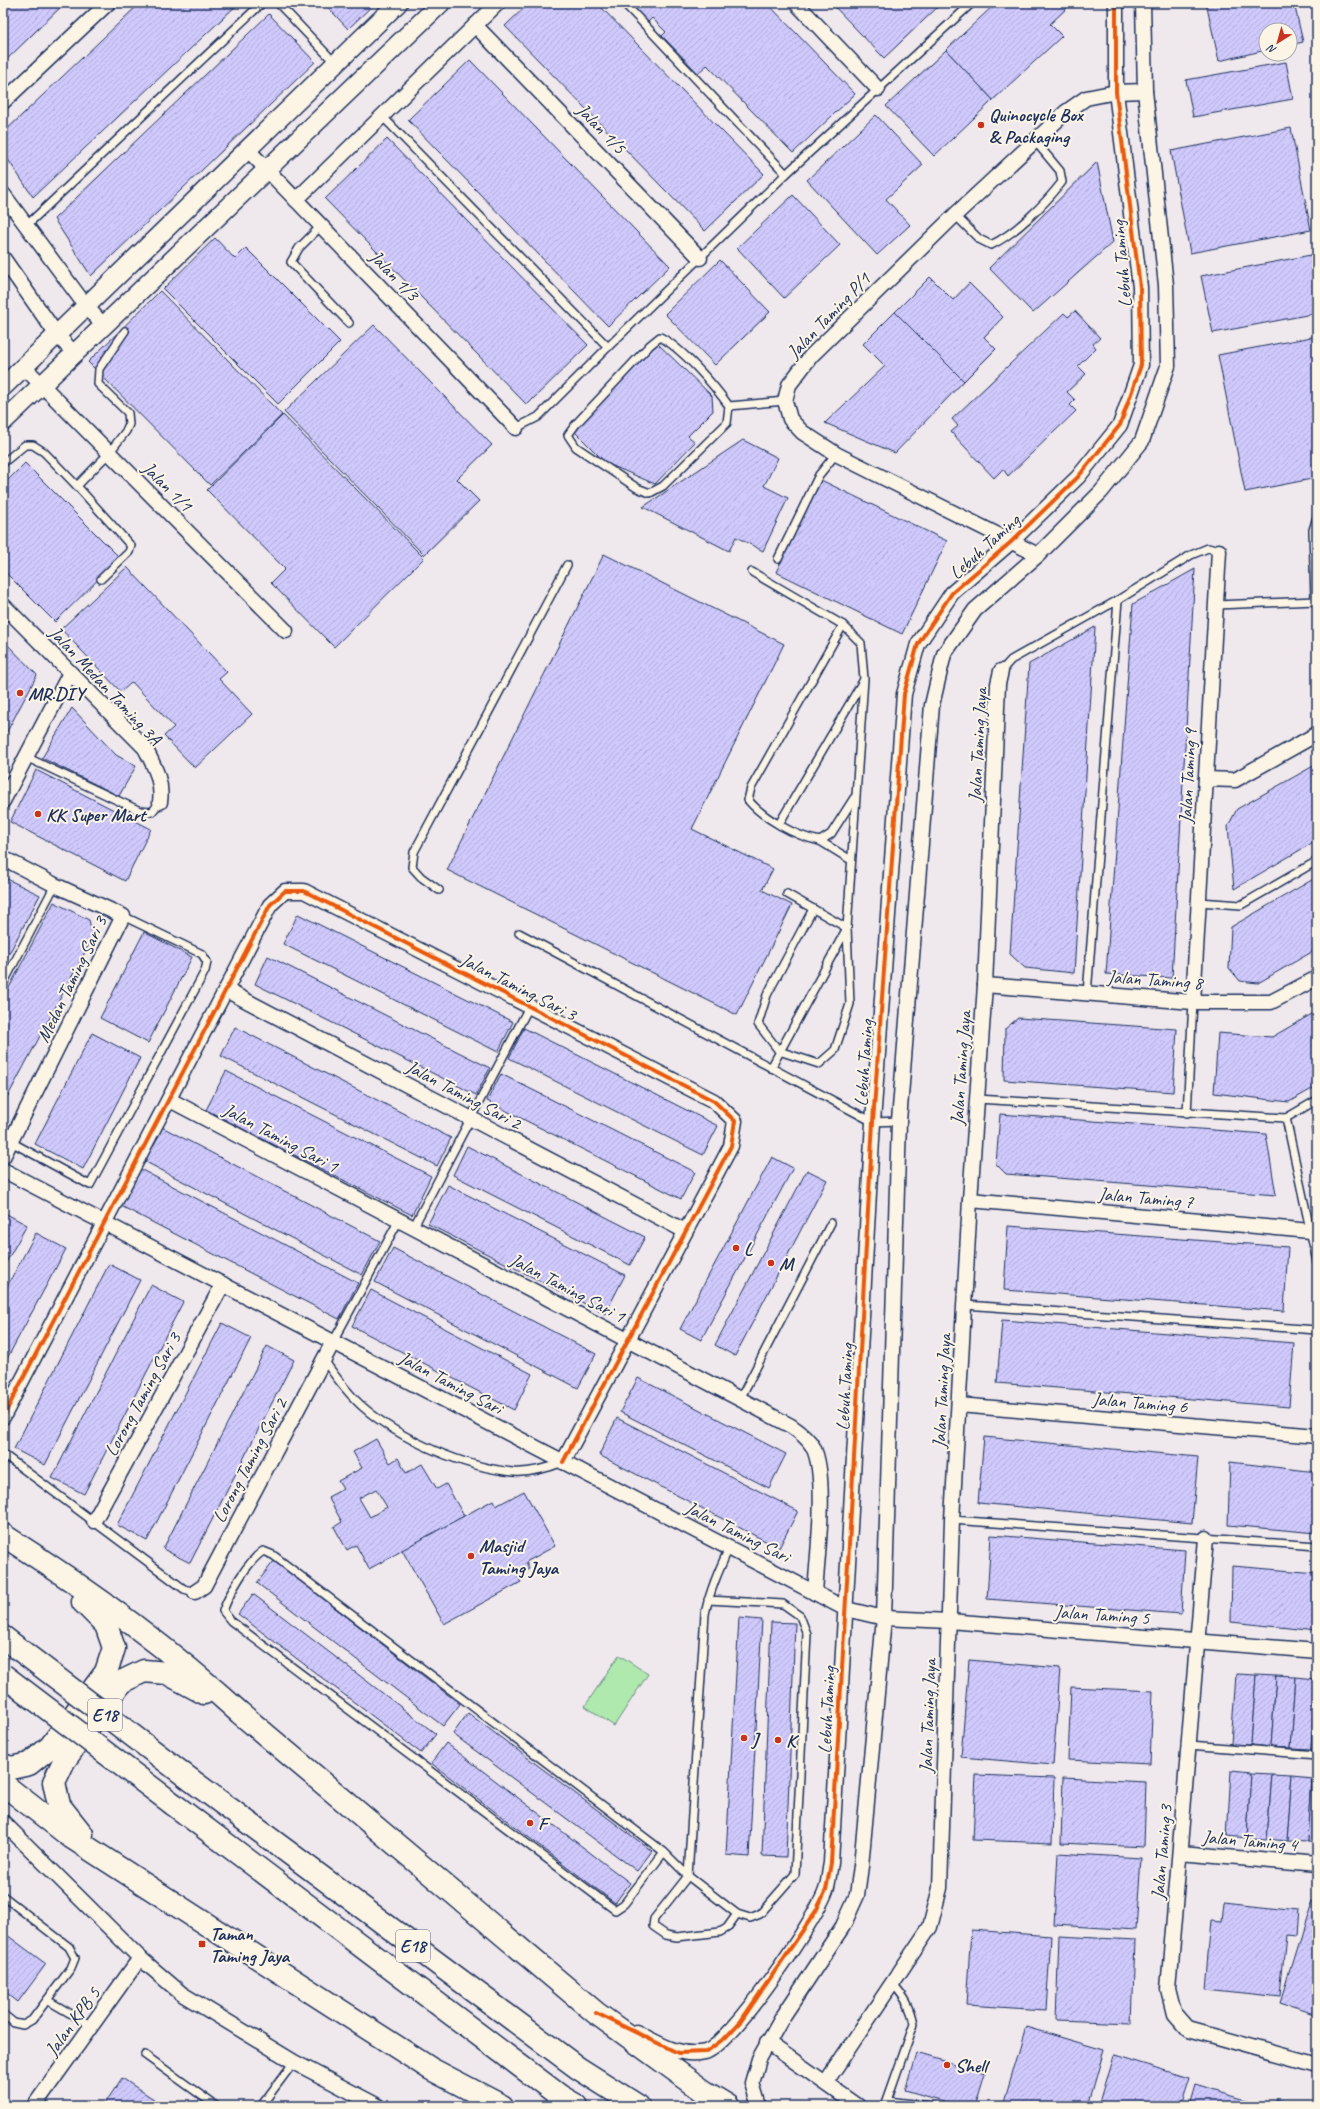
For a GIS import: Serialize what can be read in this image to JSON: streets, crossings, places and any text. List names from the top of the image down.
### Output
{
  "streets": {
    "highway": ["E18"],
    "street": [
      "Jalan 1/5",
      "Lebuh Taming",
      "Jalan 1/3",
      "Jalan Taming P/1",
      "Jalan 1/1",
      "Jalan Medan Taming 3A",
      "Jalan Taming Jaya",
      "Jalan Taming 9",
      "Medan Taming Sari 3",
      "Jalan Taming 8",
      "Jalan Taming Sari 3",
      "Jalan Taming Sari 2",
      "Jalan Taming Sari 1",
      "Jalan Taming 7",
      "Jalan Taming Sari",
      "Lorong Taming Sari 3",
      "Jalan Taming 6",
      "Lorong Taming Sari 2",
      "Jalan Taming 5",
      "Jalan Taming 4",
      "Jalan Taming 3",
      "Jalan KPB 5"
    ]
  },
  "crossings": [
    ["Lebuh Taming", "Jalan Taming P/1"],
    ["Lebuh Taming", "Jalan Taming Sari"],
    ["Jalan Taming Jaya", "Jalan Taming 8"],
    ["Jalan Taming Jaya", "Jalan Taming 7"],
    ["Jalan Taming Jaya", "Jalan Taming 6"],
    ["Jalan Taming Jaya", "Jalan Taming 5"],
    ["Jalan Taming 9", "Jalan Taming 8"],
    ["Jalan Taming Sari 3", "Jalan Taming Sari 2"],
    ["Jalan Taming Sari 1", "Jalan Taming Sari"],
    ["Jalan Taming Sari", "Lorong Taming Sari 3"],
    ["Jalan Taming Sari", "Lorong Taming Sari 2"],
    ["Jalan Taming Sari", "Jalan Taming 5"],
    ["Jalan Taming 5", "Jalan Taming 3"],
    ["Jalan Taming 4", "Jalan Taming 3"]
  ],
  "places": {
    "other": [
      "Quinocycle Box & Packaging",
      "MR.DIY",
      "KK Super Mart",
      "L",
      "M",
      "Masjid Taming Jaya",
      "J",
      "K",
      "F",
      "Shell"
    ],
    "transit": ["Taman Taming Jaya"]
  },
  "north": "bottom left"
}
